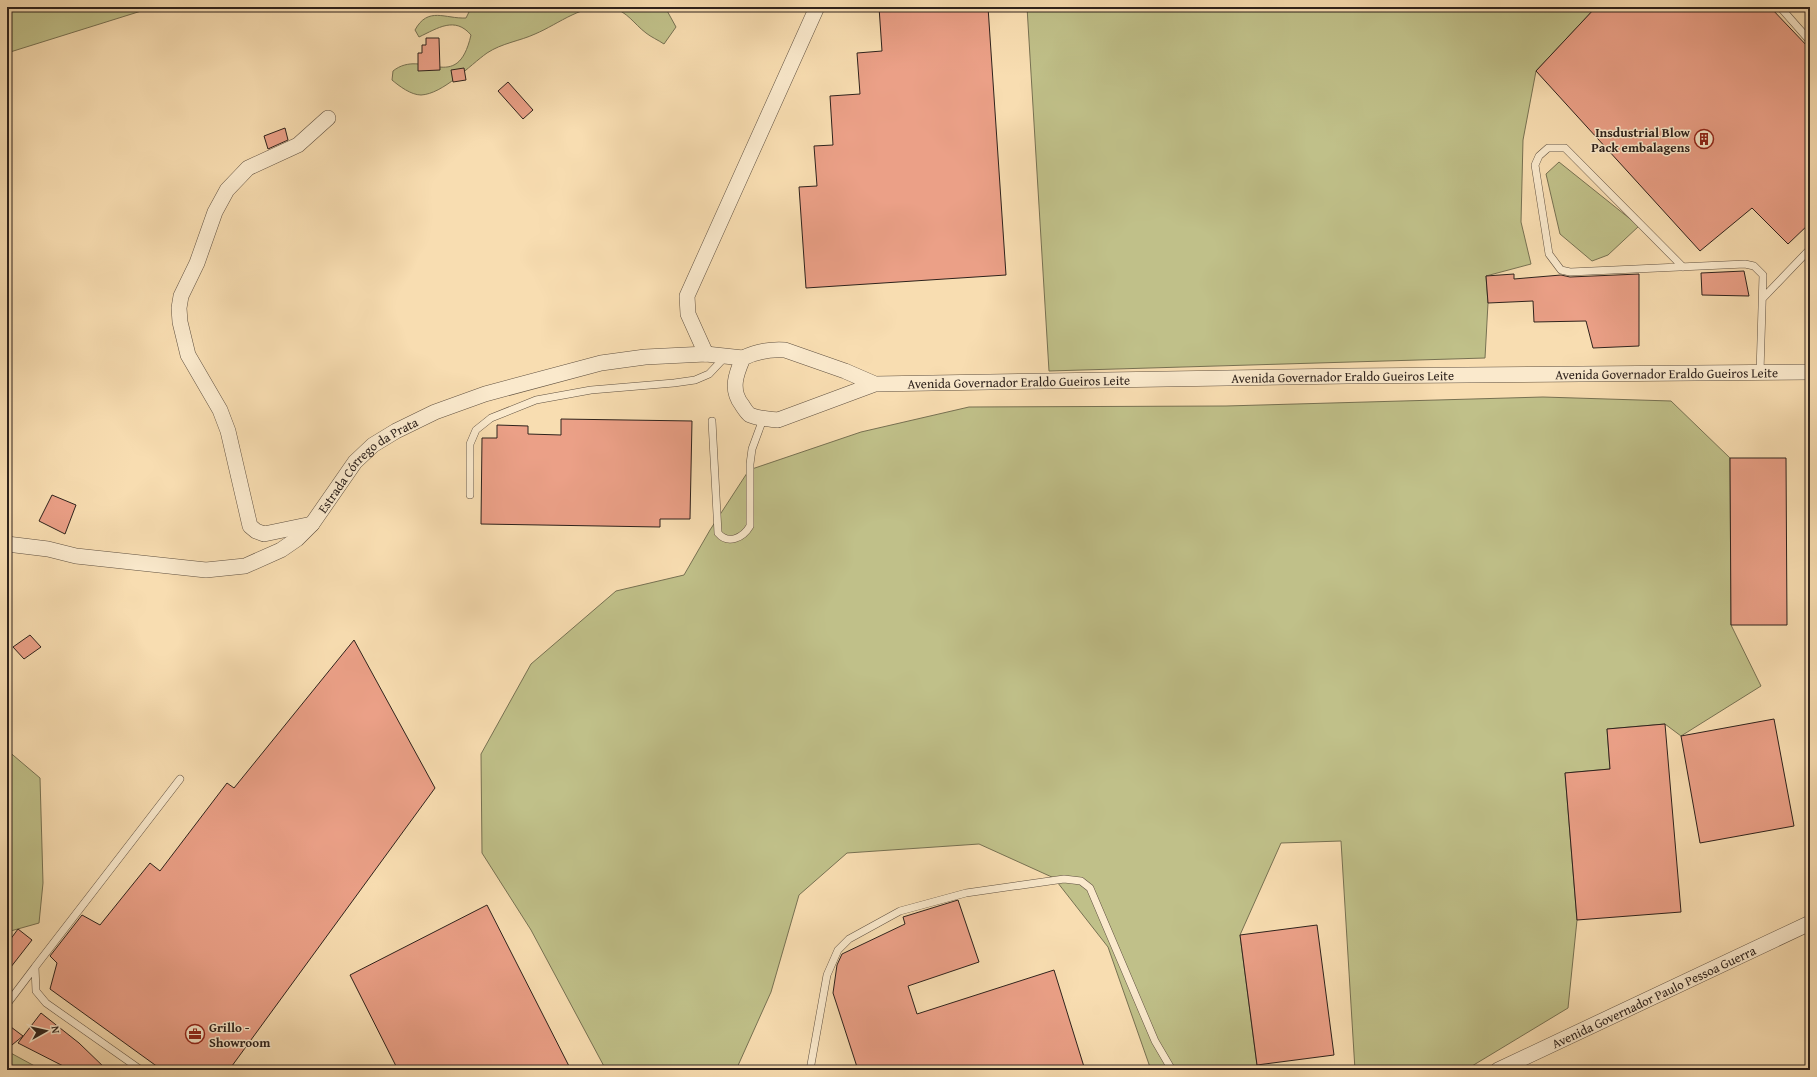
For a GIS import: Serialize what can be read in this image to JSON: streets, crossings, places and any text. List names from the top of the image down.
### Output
{
  "streets": {
    "street": ["Avenida Governador Eraldo Gueiros Leite", "Estrada Córrego da Prata", "Avenida Governador Paulo Pessoa Guerra"]
  },
  "crossings": [
    ["Avenida Governador Eraldo Gueiros Leite", "Estrada Córrego da Prata"]
  ],
  "places": {
    "building": ["Insdustrial Blow Pack embalagens"],
    "office": ["Grillo - Showroom"]
  },
  "north": "right"
}
